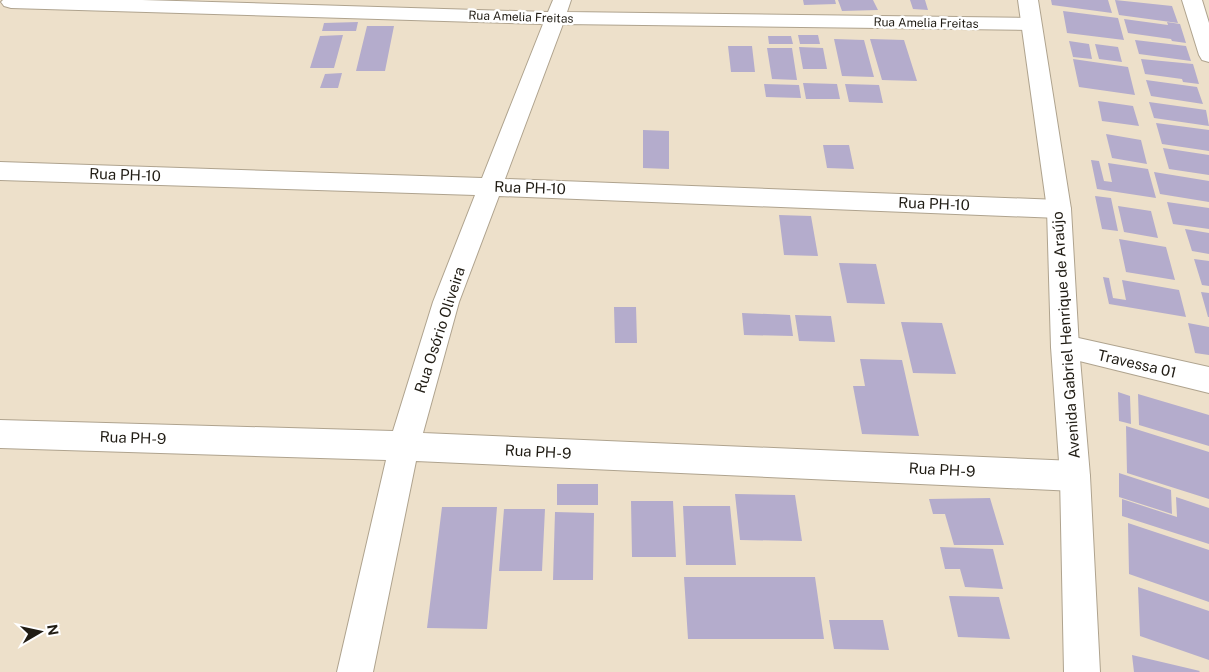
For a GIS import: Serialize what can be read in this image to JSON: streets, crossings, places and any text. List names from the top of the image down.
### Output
{
  "streets": {
    "street": [
      "Rua Amelia Freitas",
      "Rua PH-10",
      "Rua Osório Oliveira",
      "Avenida Gabriel Henrique de Araújo",
      "Travessa 01",
      "Rua PH-9"
    ]
  },
  "crossings": [
    ["Rua Amelia Freitas", "Rua Osório Oliveira"],
    ["Rua Amelia Freitas", "Avenida Gabriel Henrique de Araújo"],
    ["Rua PH-10", "Rua Osório Oliveira"],
    ["Rua PH-10", "Avenida Gabriel Henrique de Araújo"],
    ["Rua Osório Oliveira", "Rua PH-9"],
    ["Avenida Gabriel Henrique de Araújo", "Travessa 01"],
    ["Avenida Gabriel Henrique de Araújo", "Rua PH-9"]
  ],
  "north": "right"
}
